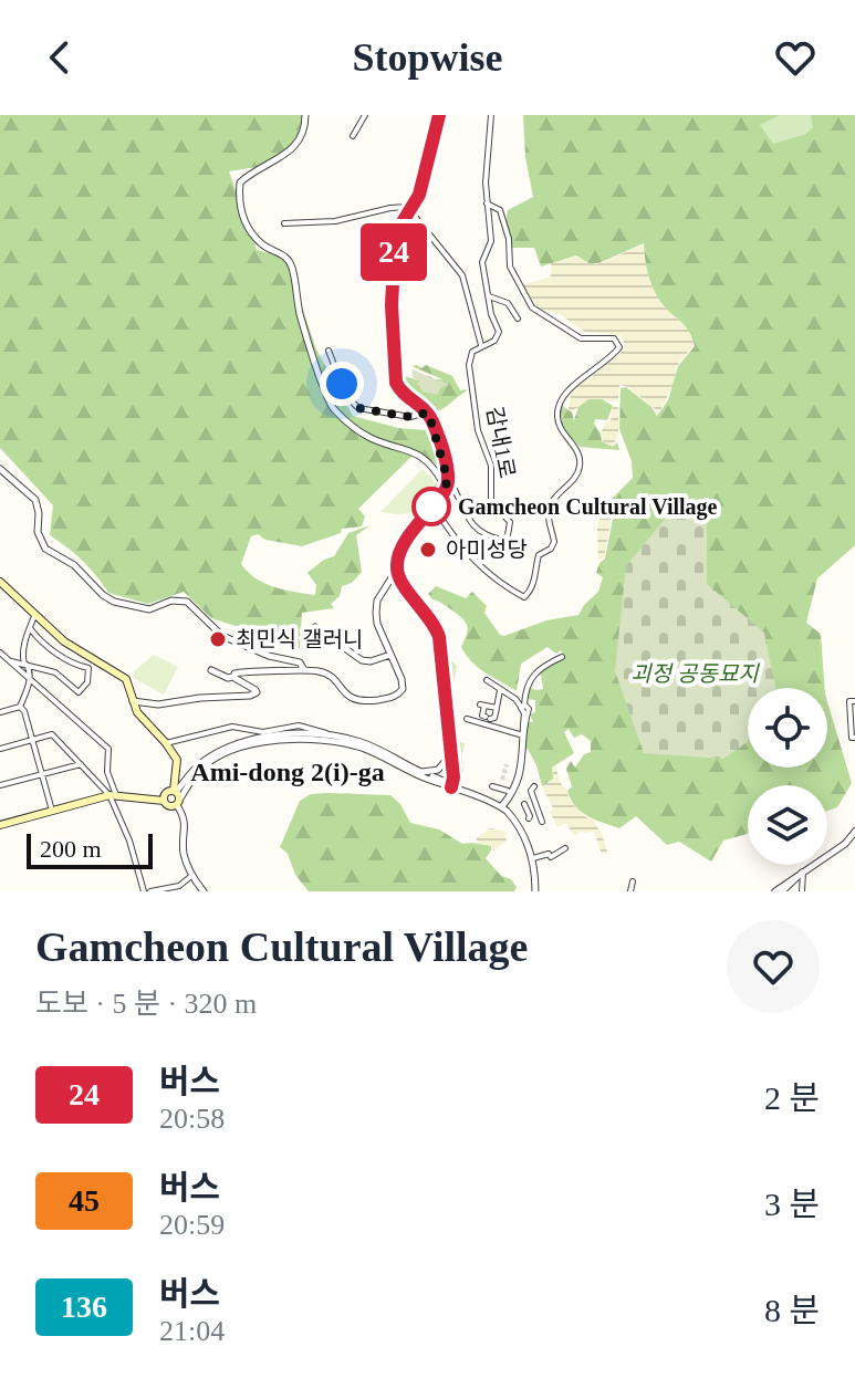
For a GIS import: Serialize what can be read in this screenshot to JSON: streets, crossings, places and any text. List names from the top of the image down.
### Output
{
  "streets": {
    "street": ["감내1로"]
  },
  "districts": ["Ami-dong 2(i)-ga"],
  "parks": ["괴정 공동묘지"],
  "places": ["Gamcheon Cultural Village", "아미성당", "최민식 갤러니"],
  "lines": ["bus line 24"],
  "scale_bar": "200 m",
  "page": {
    "header": "Stopwise",
    "on_map": "24",
    "scale": "200 m",
    "heading": ["Gamcheon Cultural Village", "도보 · 5 분 · 320 m"],
    "list": [
      {
        "mark": "24",
        "name": "버스",
        "note": "20:58",
        "value": "2 분"
      },
      {
        "mark": "45",
        "name": "버스",
        "note": "20:59",
        "value": "3 분"
      },
      {
        "mark": "136",
        "name": "버스",
        "note": "21:04",
        "value": "8 분"
      }
    ]
  }
}
